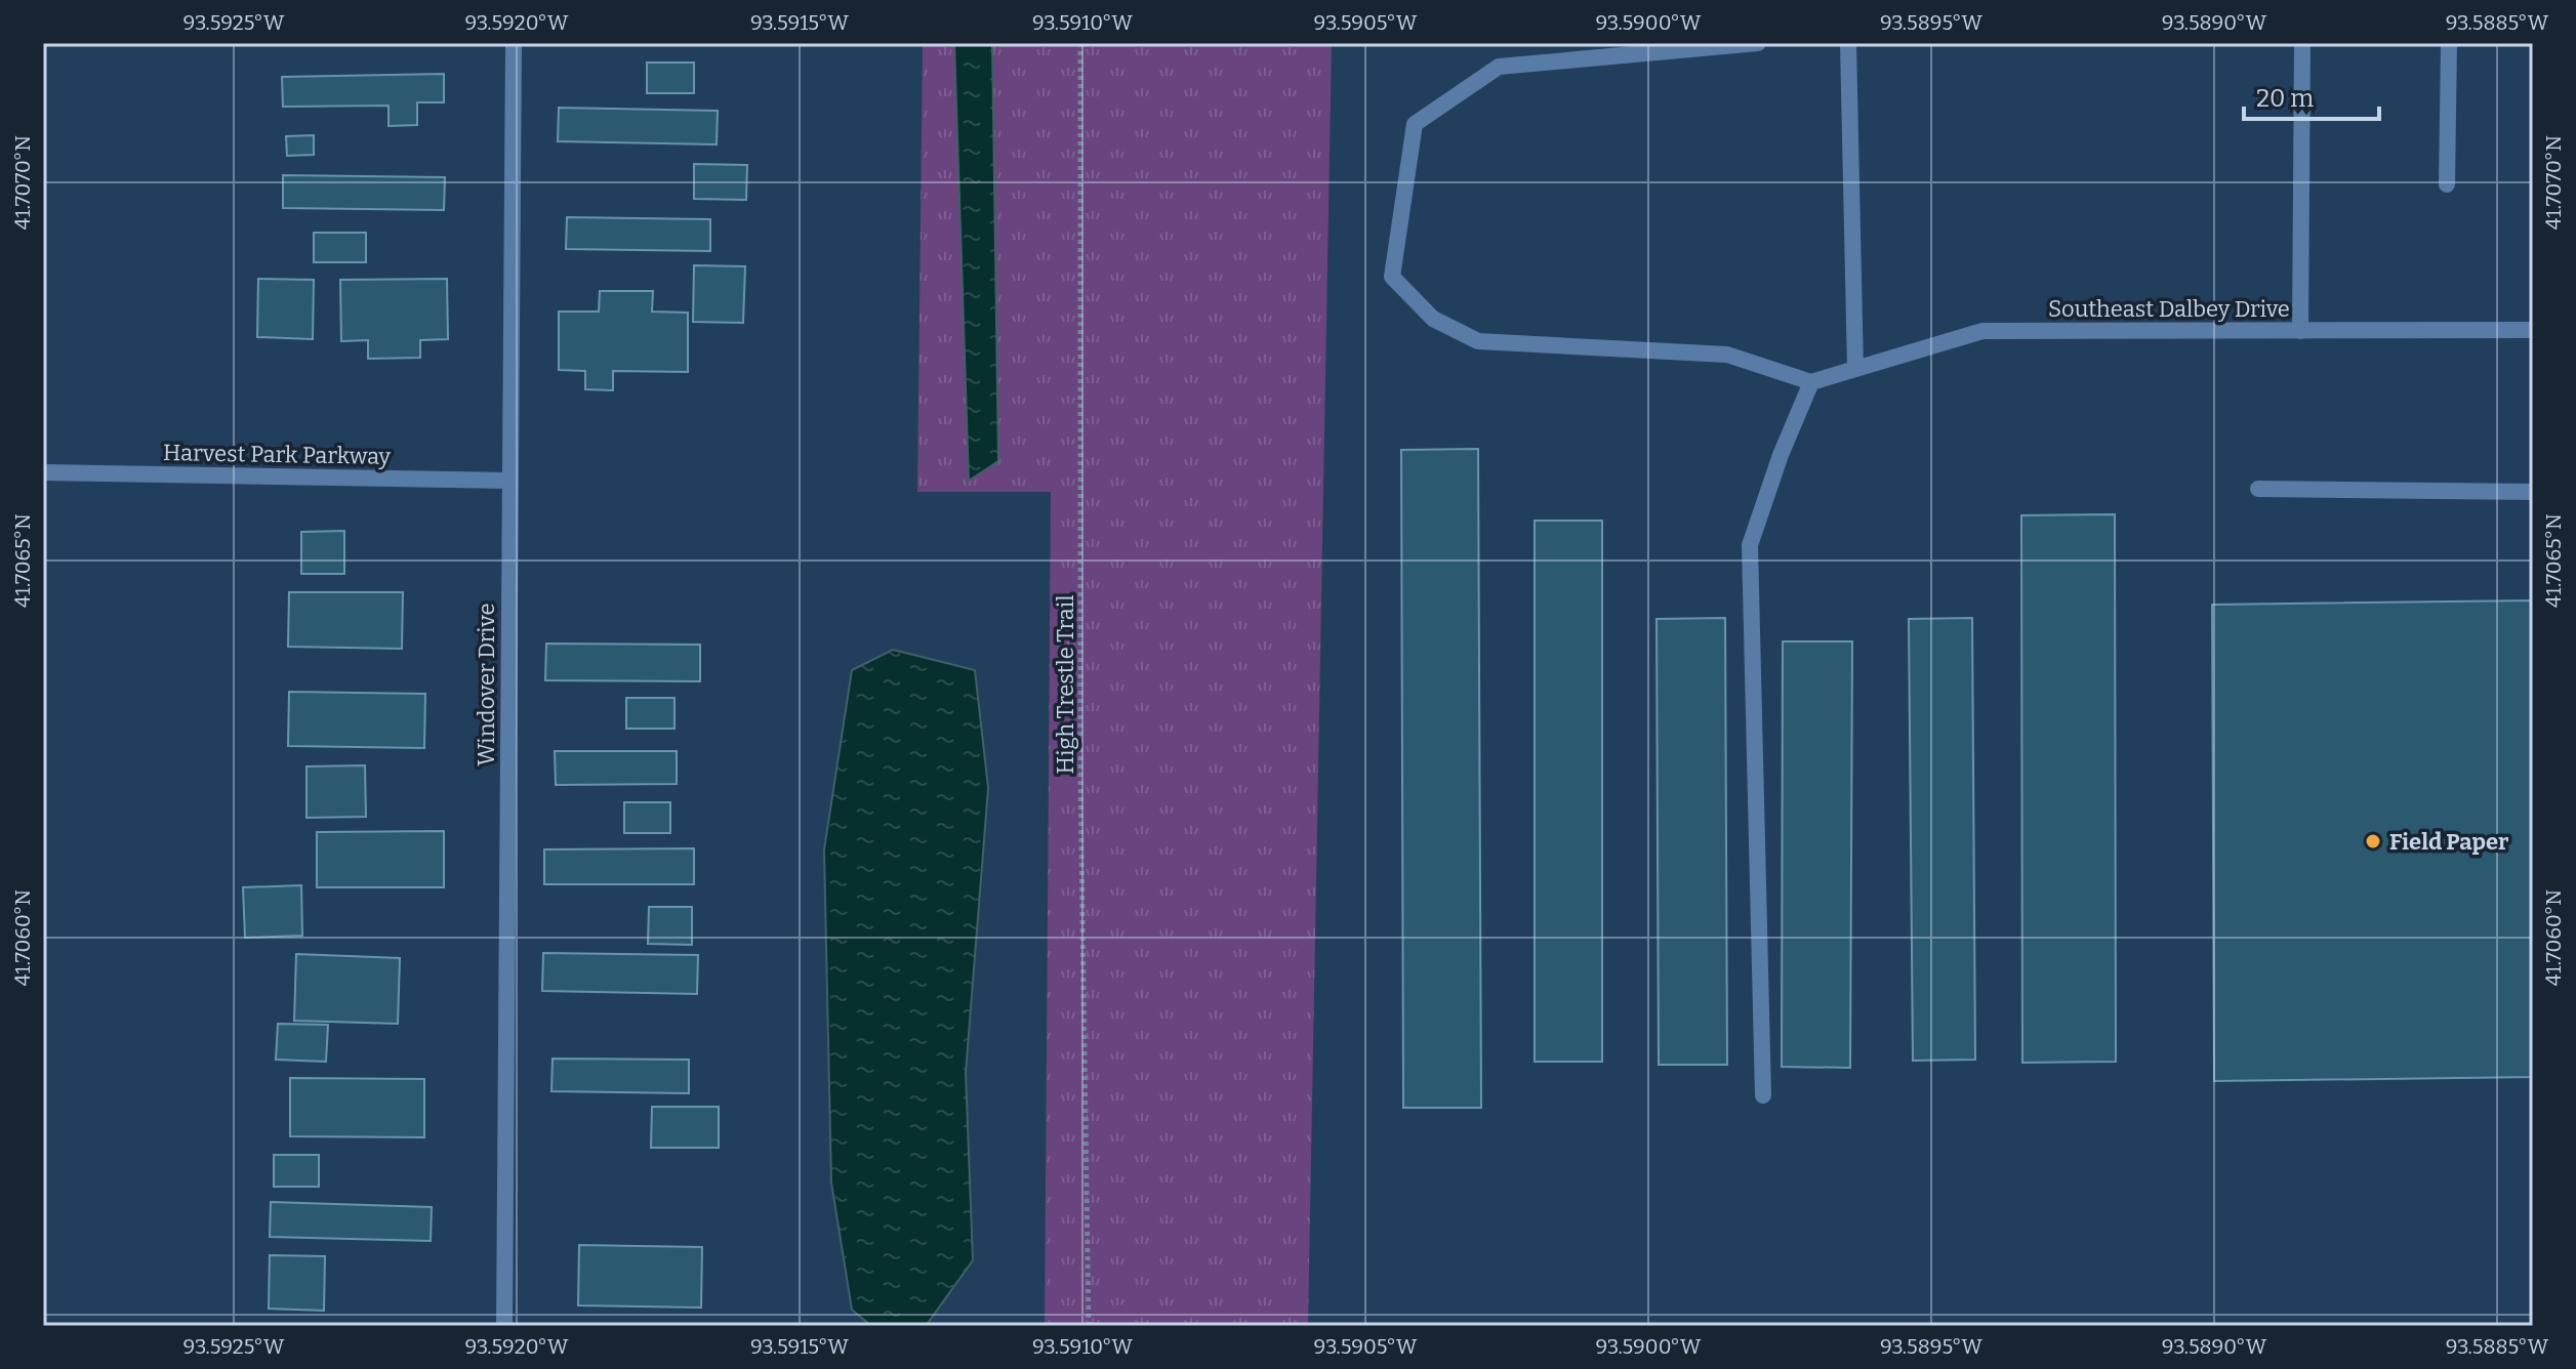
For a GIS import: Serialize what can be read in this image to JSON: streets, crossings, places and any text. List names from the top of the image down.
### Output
{
  "streets": {
    "street": ["Southeast Dalbey Drive", "Harvest Park Parkway", "Windover Drive"],
    "path": ["High Trestle Trail"]
  },
  "crossings": [
    ["Harvest Park Parkway", "Windover Drive"]
  ],
  "places": ["Field Paper"],
  "scale_bar": "20 m",
  "coordinates": [
    "93.5925°W",
    "93.5920°W",
    "93.5915°W",
    "93.5910°W",
    "93.5905°W",
    "93.5900°W",
    "93.5895°W",
    "93.5890°W",
    "93.5885°W",
    "41.7070°N",
    "41.7065°N",
    "41.7060°N"
  ]
}
